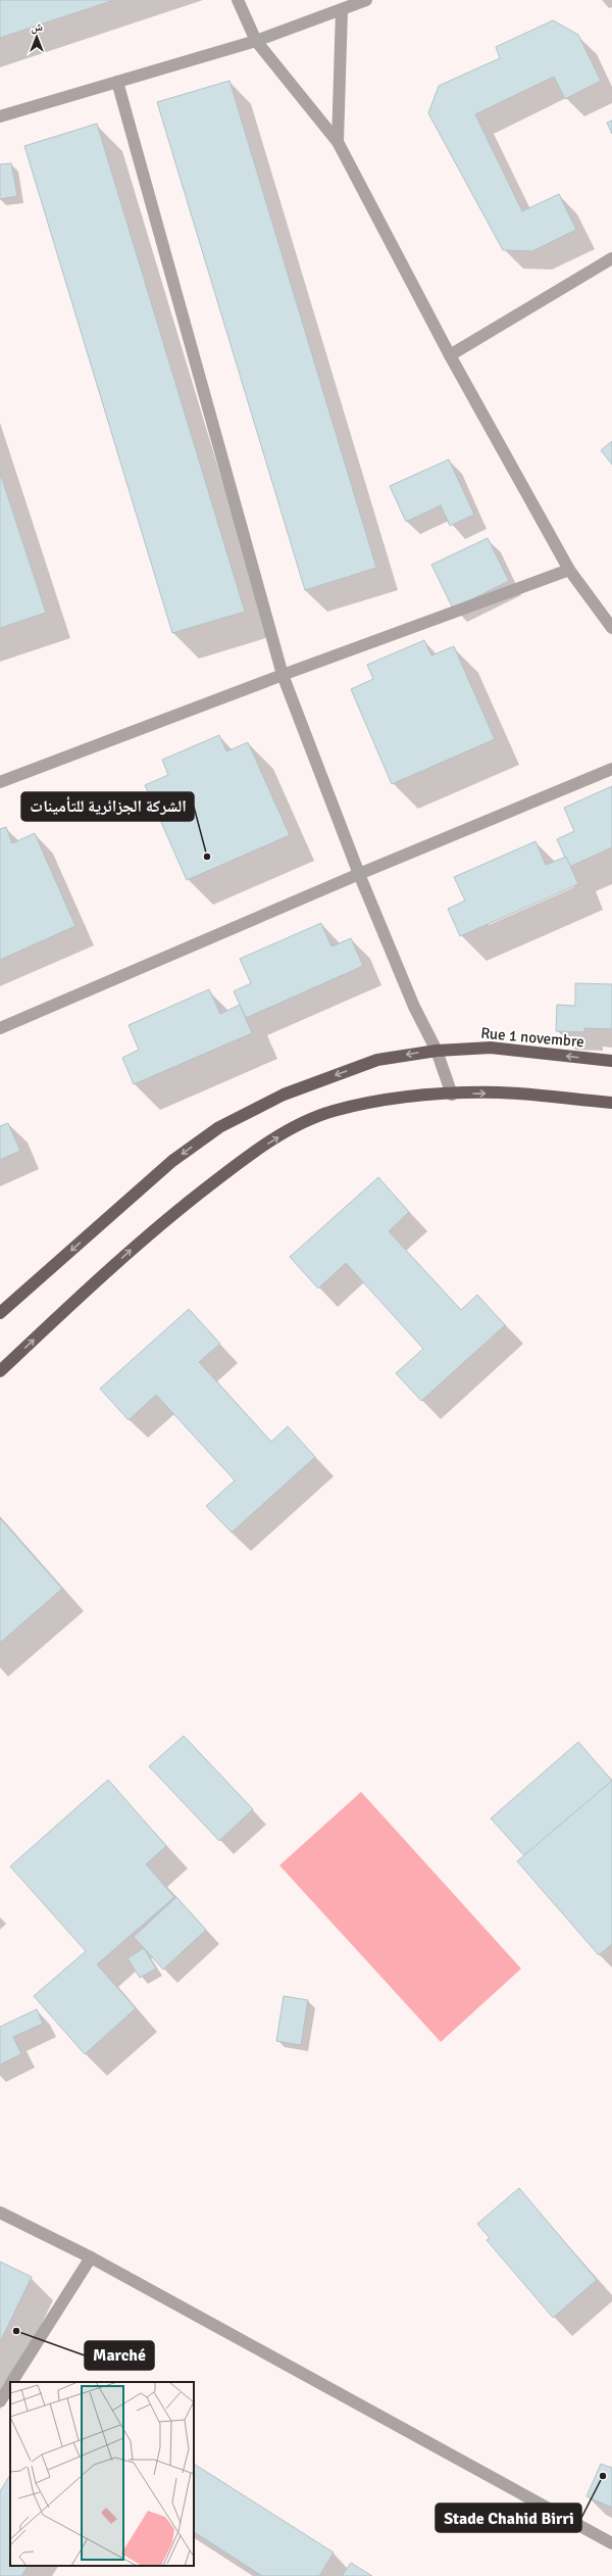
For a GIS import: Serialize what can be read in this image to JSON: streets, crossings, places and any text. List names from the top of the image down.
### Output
{
  "streets": {
    "main road": ["Rue 1 novembre"]
  },
  "places": ["الشركة الجزائرية للتأمينات", "Marché", "Stade Chahid Birri"],
  "north": "top"
}
